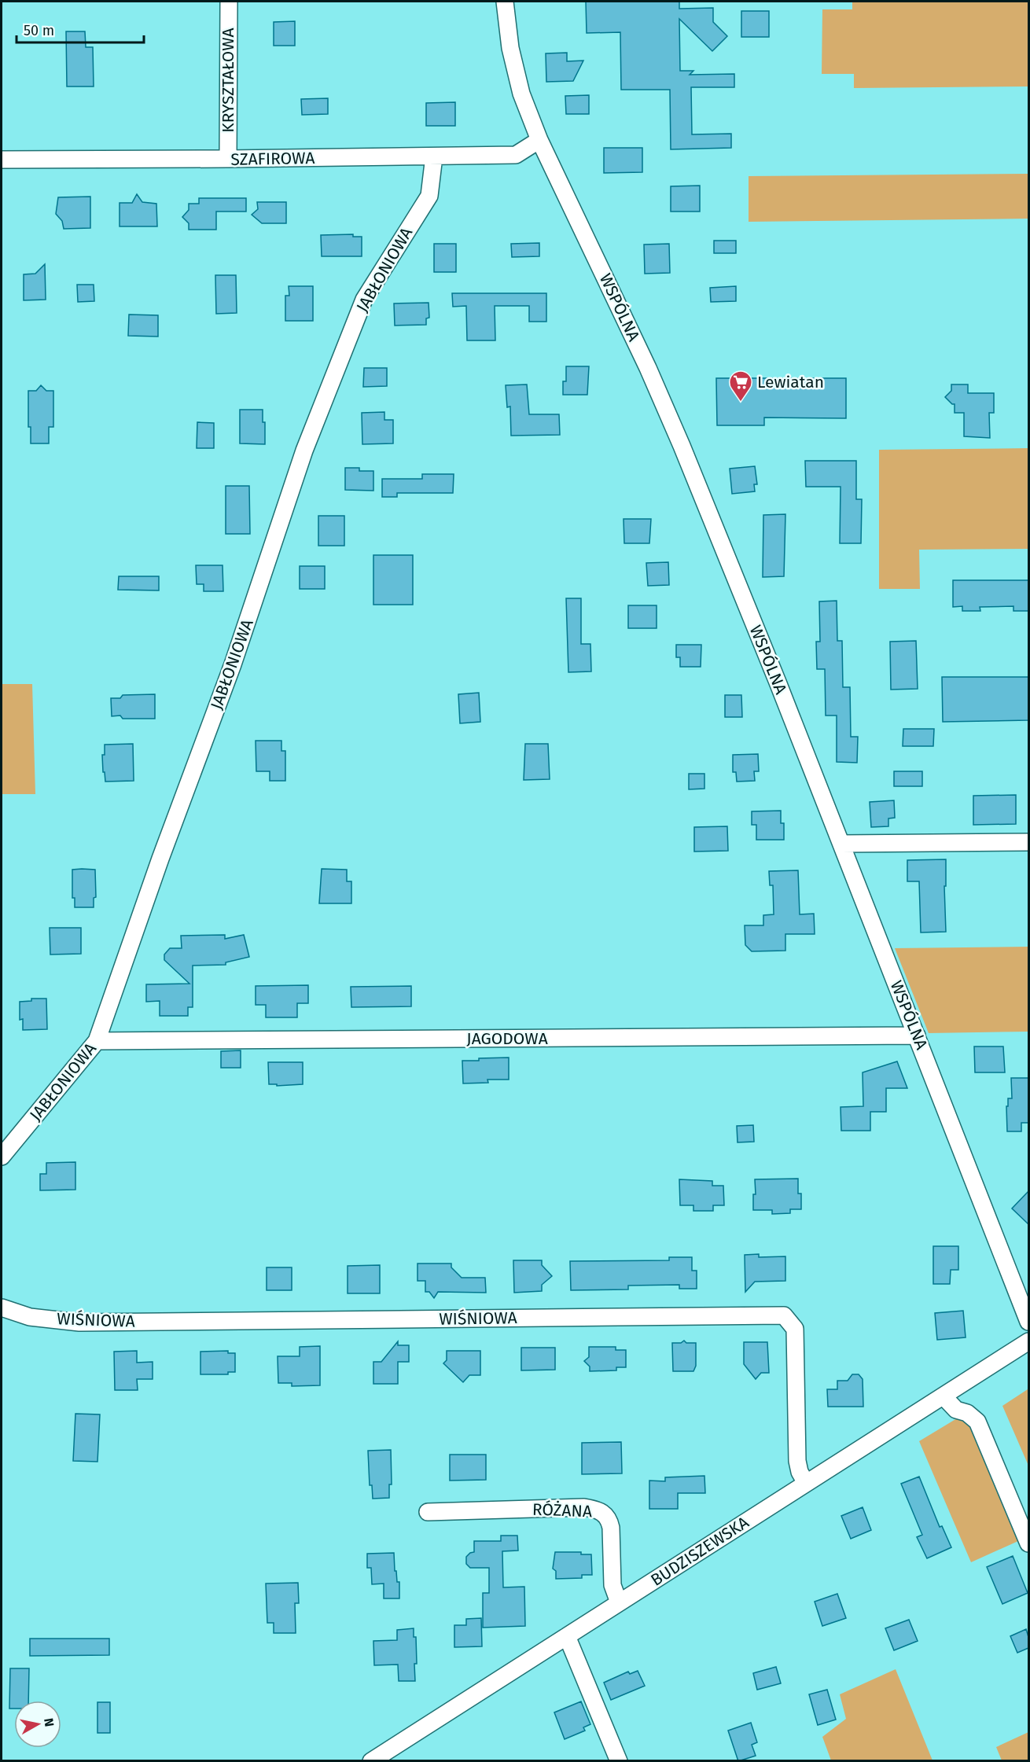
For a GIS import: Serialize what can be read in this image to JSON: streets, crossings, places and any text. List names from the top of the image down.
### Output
{
  "streets": {
    "street": [
      "KRYSZTAŁOWA",
      "SZAFIROWA",
      "JABŁONIOWA",
      "WSPÓLNA",
      "JAGODOWA",
      "WIŚNIOWA",
      "RÓŻANA",
      "BUDZISZEWSKA"
    ]
  },
  "crossings": [
    ["KRYSZTAŁOWA", "SZAFIROWA"],
    ["SZAFIROWA", "JABŁONIOWA"],
    ["SZAFIROWA", "WSPÓLNA"],
    ["JABŁONIOWA", "JAGODOWA"],
    ["WSPÓLNA", "JAGODOWA"],
    ["WIŚNIOWA", "BUDZISZEWSKA"],
    ["RÓŻANA", "BUDZISZEWSKA"]
  ],
  "places": {
    "supermarket": ["Lewiatan"]
  },
  "scale_bar": "50 m",
  "north": "right"
}
